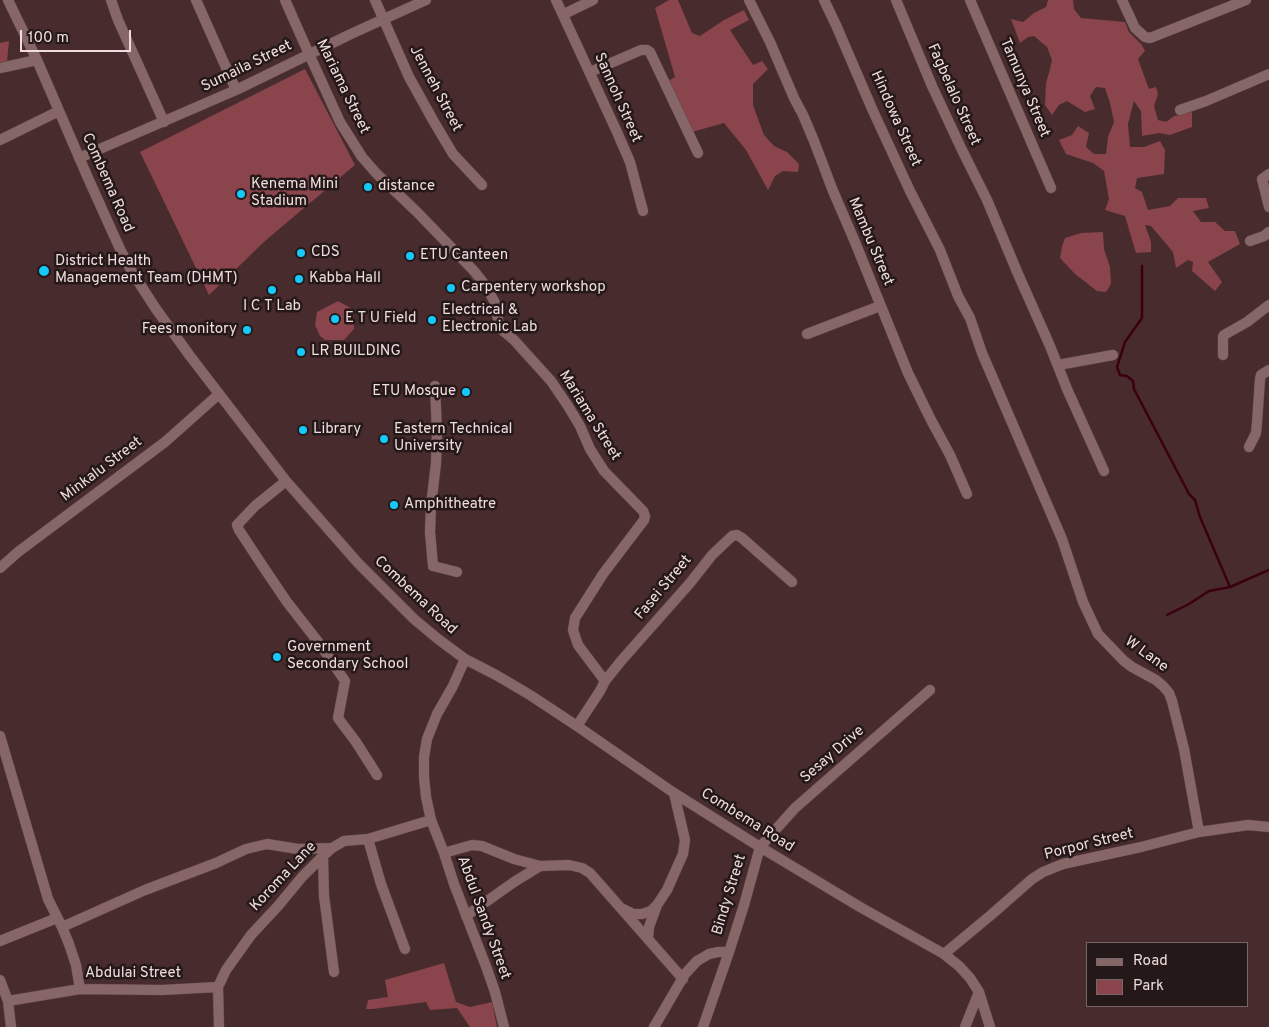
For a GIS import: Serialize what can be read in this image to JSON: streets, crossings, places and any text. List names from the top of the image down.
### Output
{
  "streets": {
    "street": [
      "Sumaila Street",
      "Mariama Street",
      "Tamunya Street",
      "Jenneh Street",
      "Fagbelalo Street",
      "Sannoh Street",
      "Hindowa Street",
      "Combema Road",
      "Mambu Street",
      "Minkalu Street",
      "Fasei Street",
      "W Lane",
      "Sesay Drive",
      "Porpor Street",
      "Koroma Lane",
      "Bindy Street",
      "Abdul Sandy Street",
      "Abdulai Street"
    ]
  },
  "crossings": [
    ["Sumaila Street", "Mariama Street"],
    ["Sumaila Street", "Jenneh Street"],
    ["Sumaila Street", "Combema Road"],
    ["Mariama Street", "Fasei Street"],
    ["Hindowa Street", "W Lane"],
    ["Combema Road", "Minkalu Street"],
    ["Combema Road", "Fasei Street"],
    ["Combema Road", "Sesay Drive"],
    ["Combema Road", "Porpor Street"],
    ["Combema Road", "Bindy Street"],
    ["Combema Road", "Abdul Sandy Street"],
    ["W Lane", "Porpor Street"],
    ["Sesay Drive", "Bindy Street"],
    ["Koroma Lane", "Abdul Sandy Street"],
    ["Koroma Lane", "Abdulai Street"]
  ],
  "places": [
    "distance",
    "Kenema Mini Stadium",
    "CDS",
    "ETU Canteen",
    "District Health Management Team (DHMT)",
    "Kabba Hall",
    "Carpentery workshop",
    "I C T Lab",
    "E T U Field",
    "Electrical & Electronic Lab",
    "Fees monitory",
    "LR BUILDING",
    "ETU Mosque",
    "Library",
    "Eastern Technical University",
    "Amphitheatre",
    "Government Secondary School"
  ],
  "legend": ["Road", "Park"],
  "scale_bar": "100 m"
}
